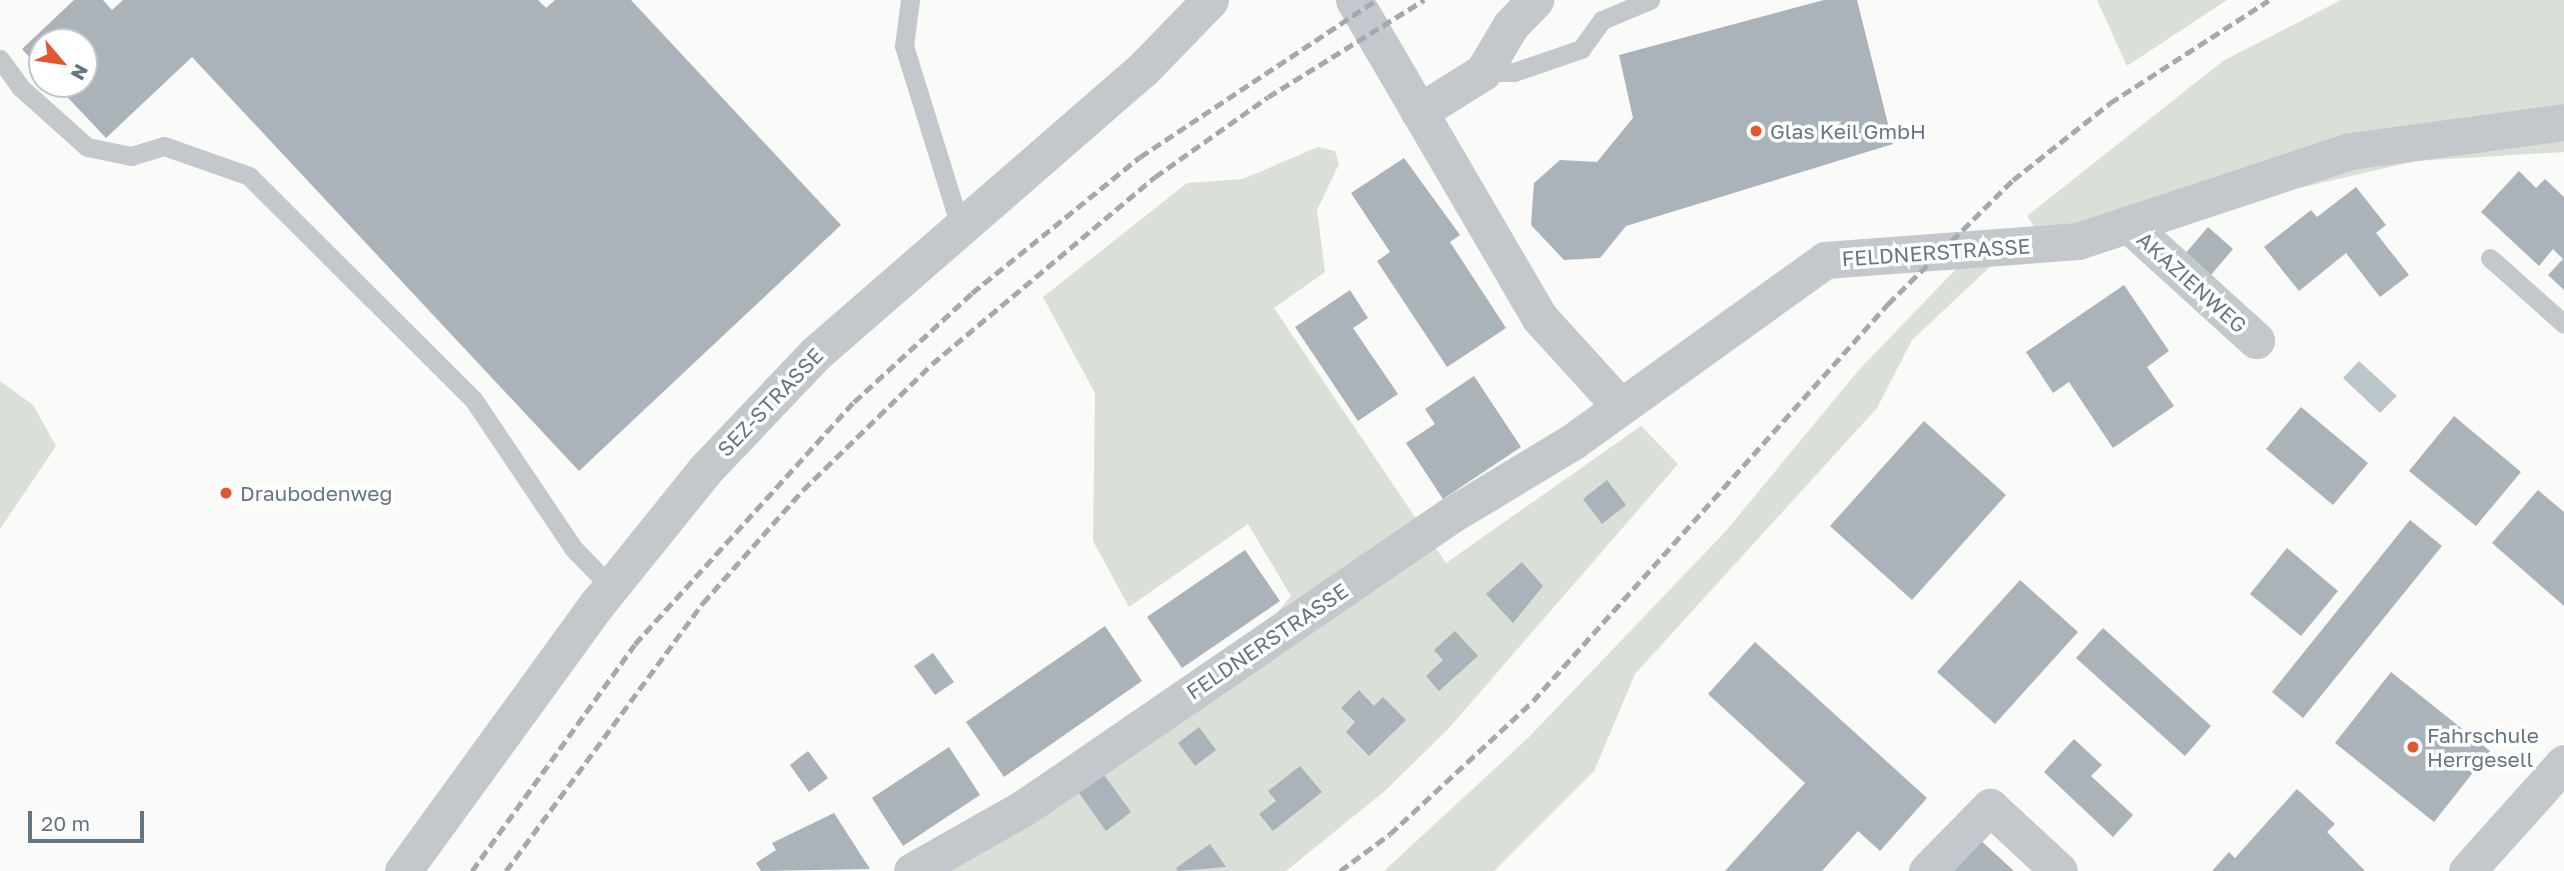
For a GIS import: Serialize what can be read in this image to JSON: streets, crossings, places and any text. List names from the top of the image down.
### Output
{
  "streets": {
    "street": ["FELDNERSTRASSE", "AKAZIENWEG", "SEZ-STRASSE"]
  },
  "crossings": [
    ["FELDNERSTRASSE", "AKAZIENWEG"]
  ],
  "places": ["Glas Keil GmbH", "Draubodenweg", "Fahrschule Herrgesell"],
  "scale_bar": "20 m",
  "north": "bottom right"
}
